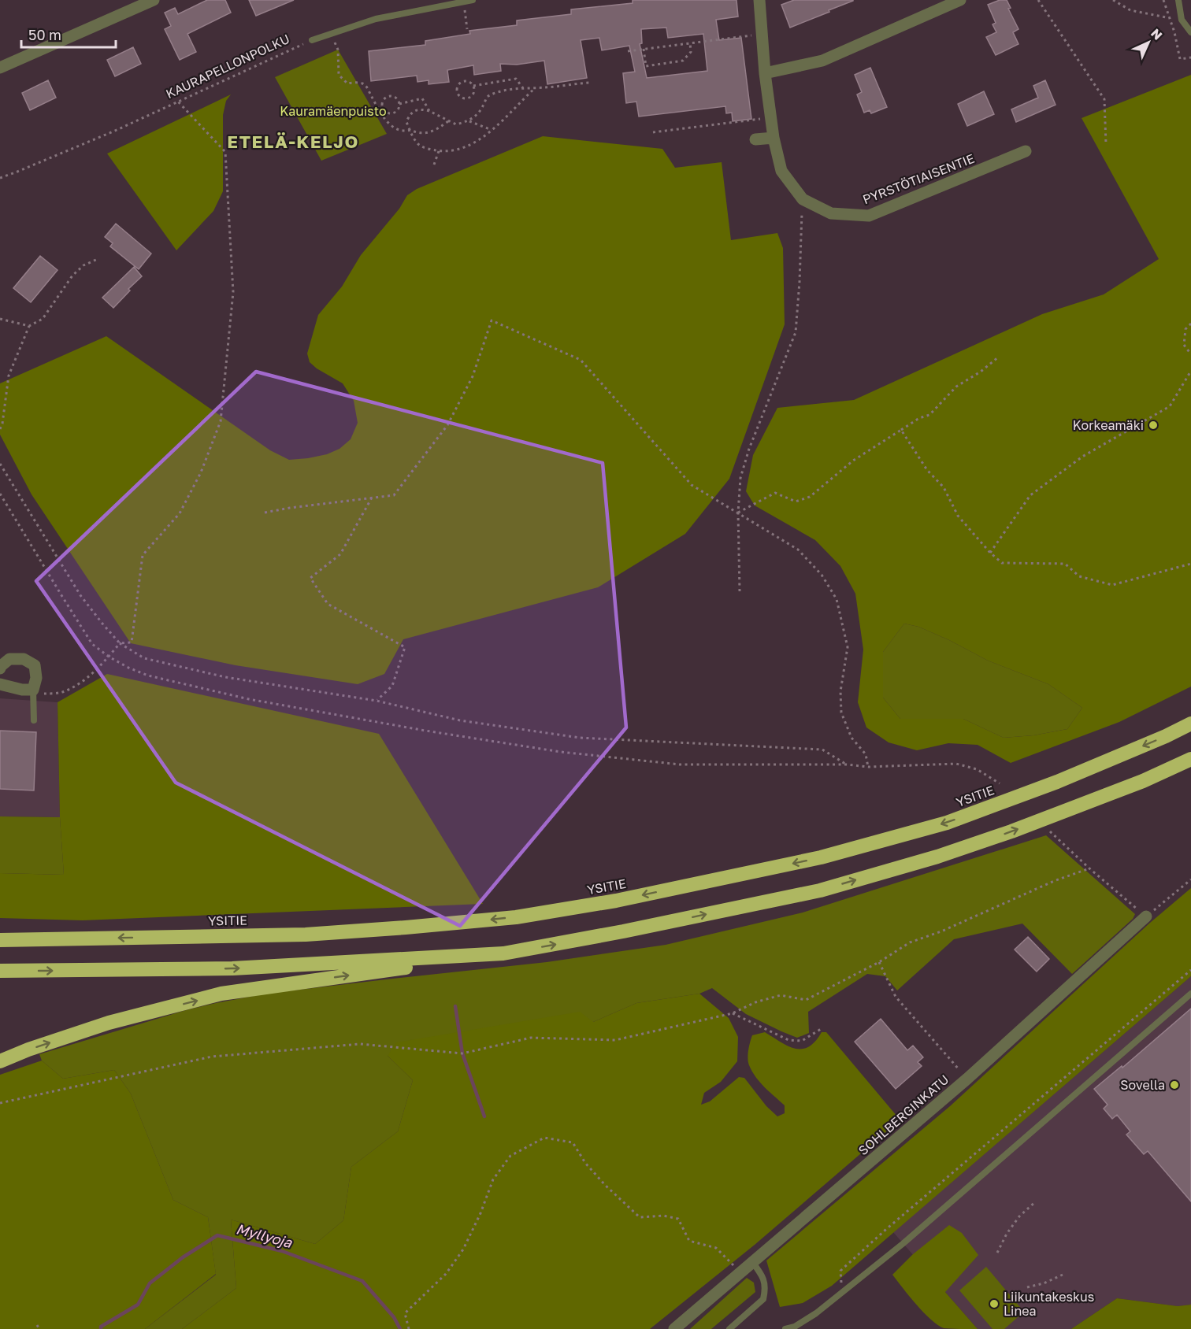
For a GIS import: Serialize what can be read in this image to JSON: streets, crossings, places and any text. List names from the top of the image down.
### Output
{
  "streets": {
    "highway": ["YSITIE"],
    "street": ["PYRSTÖTIAISENTIE", "SOHLBERGINKATU"],
    "path": ["KAURAPELLONPOLKU"]
  },
  "districts": ["ETELÄ-KELJO"],
  "water": ["Myllyoja"],
  "parks": ["Kauramäenpuisto"],
  "places": ["Korkeamäki", "Sovella", "Liikuntakeskus Linea"],
  "scale_bar": "50 m",
  "north": "top right"
}
